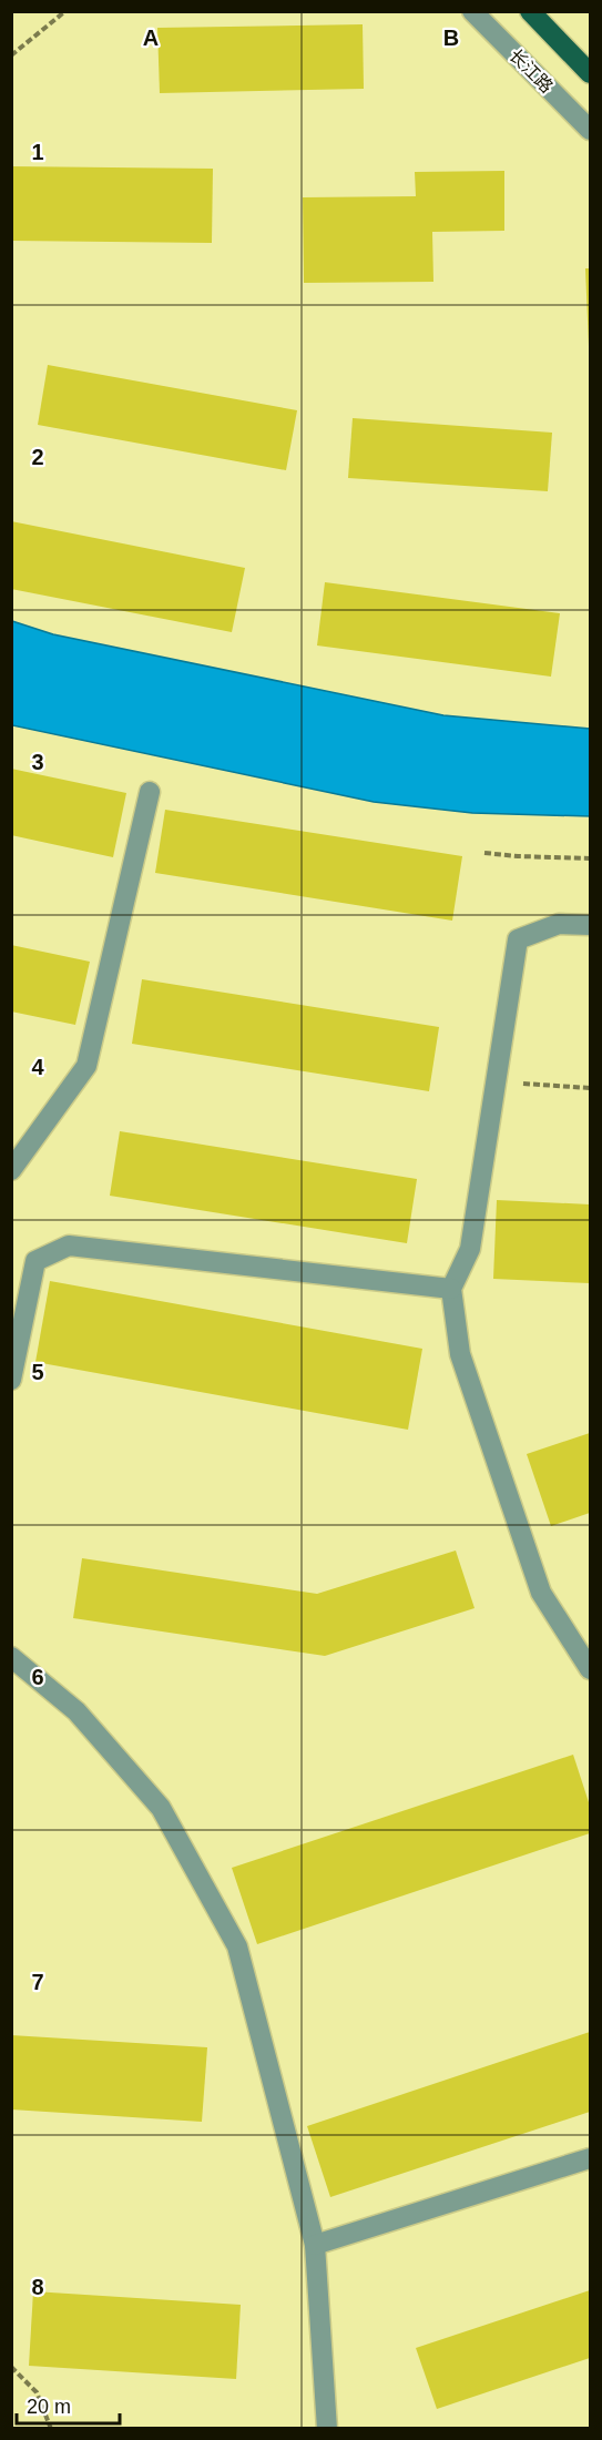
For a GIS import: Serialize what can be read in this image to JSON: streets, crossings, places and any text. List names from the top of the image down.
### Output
{
  "streets": {
    "lane": ["长江路"]
  },
  "scale_bar": "20 m",
  "grid": {
    "columns": ["A", "B"],
    "rows": [
      "1",
      "2",
      "3",
      "4",
      "5",
      "6",
      "7",
      "8"
    ]
  }
}
